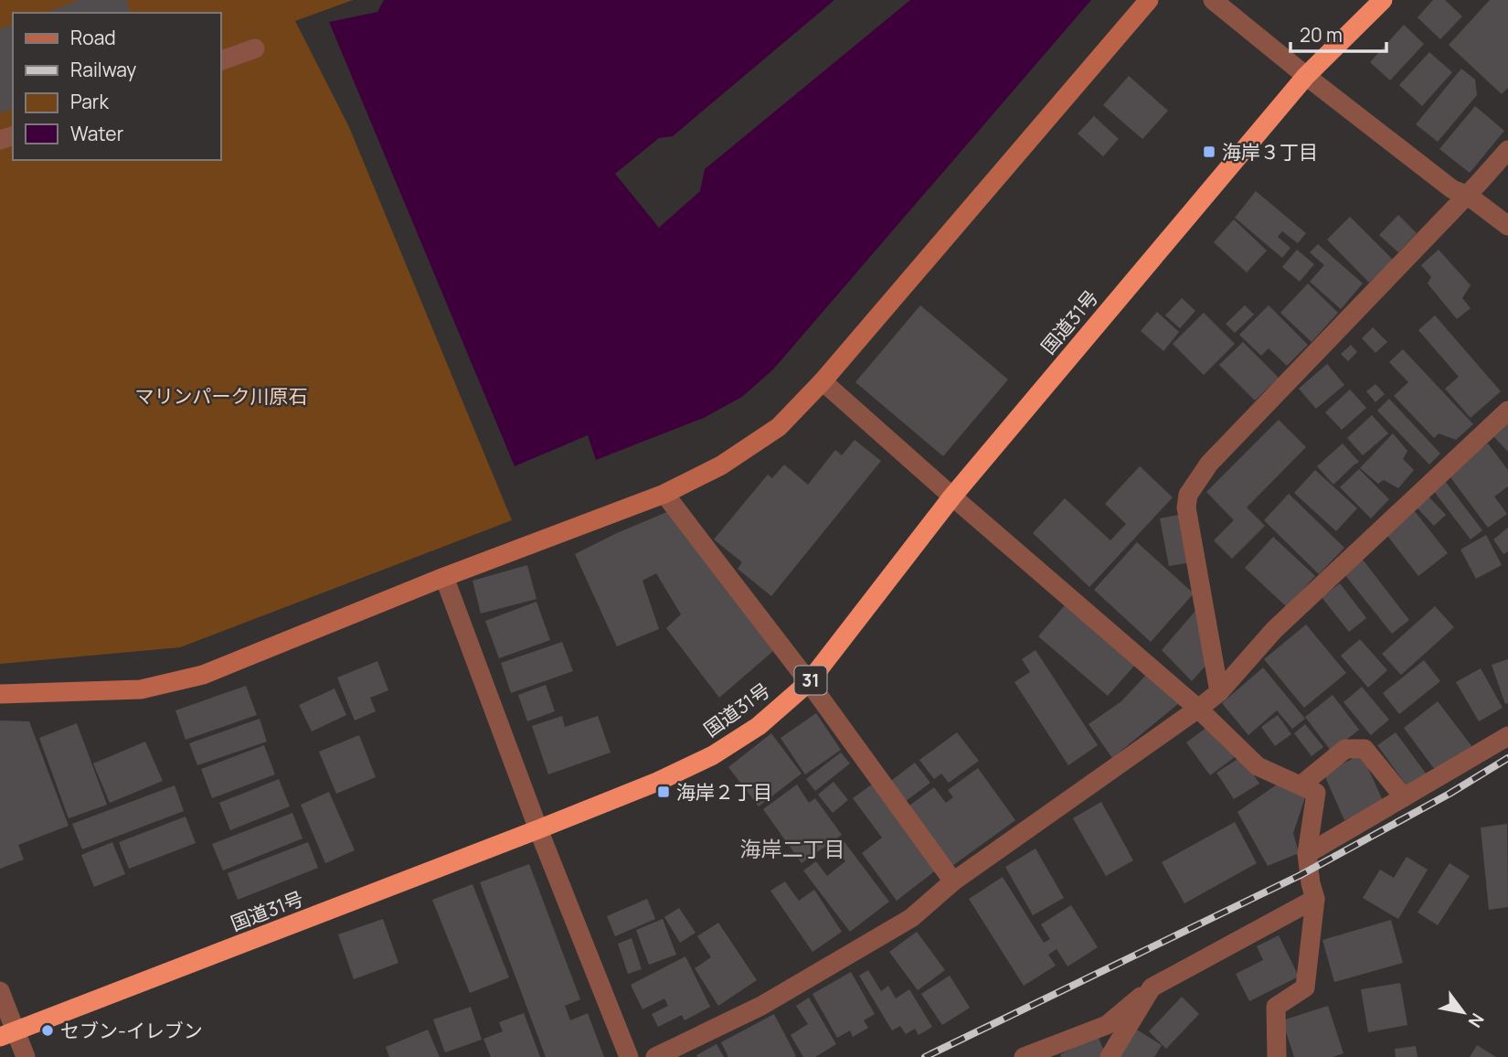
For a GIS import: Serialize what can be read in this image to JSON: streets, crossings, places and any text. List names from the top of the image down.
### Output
{
  "streets": {
    "highway": ["国道31号", "31"]
  },
  "districts": ["海岸二丁目"],
  "parks": ["マリンパーク川原石"],
  "places": {
    "transit": ["海岸３丁目", "海岸２丁目"],
    "other": ["セブン-イレブン"]
  },
  "legend": [
    "Road",
    "Railway",
    "Park",
    "Water"
  ],
  "scale_bar": "20 m",
  "north": "bottom right"
}
